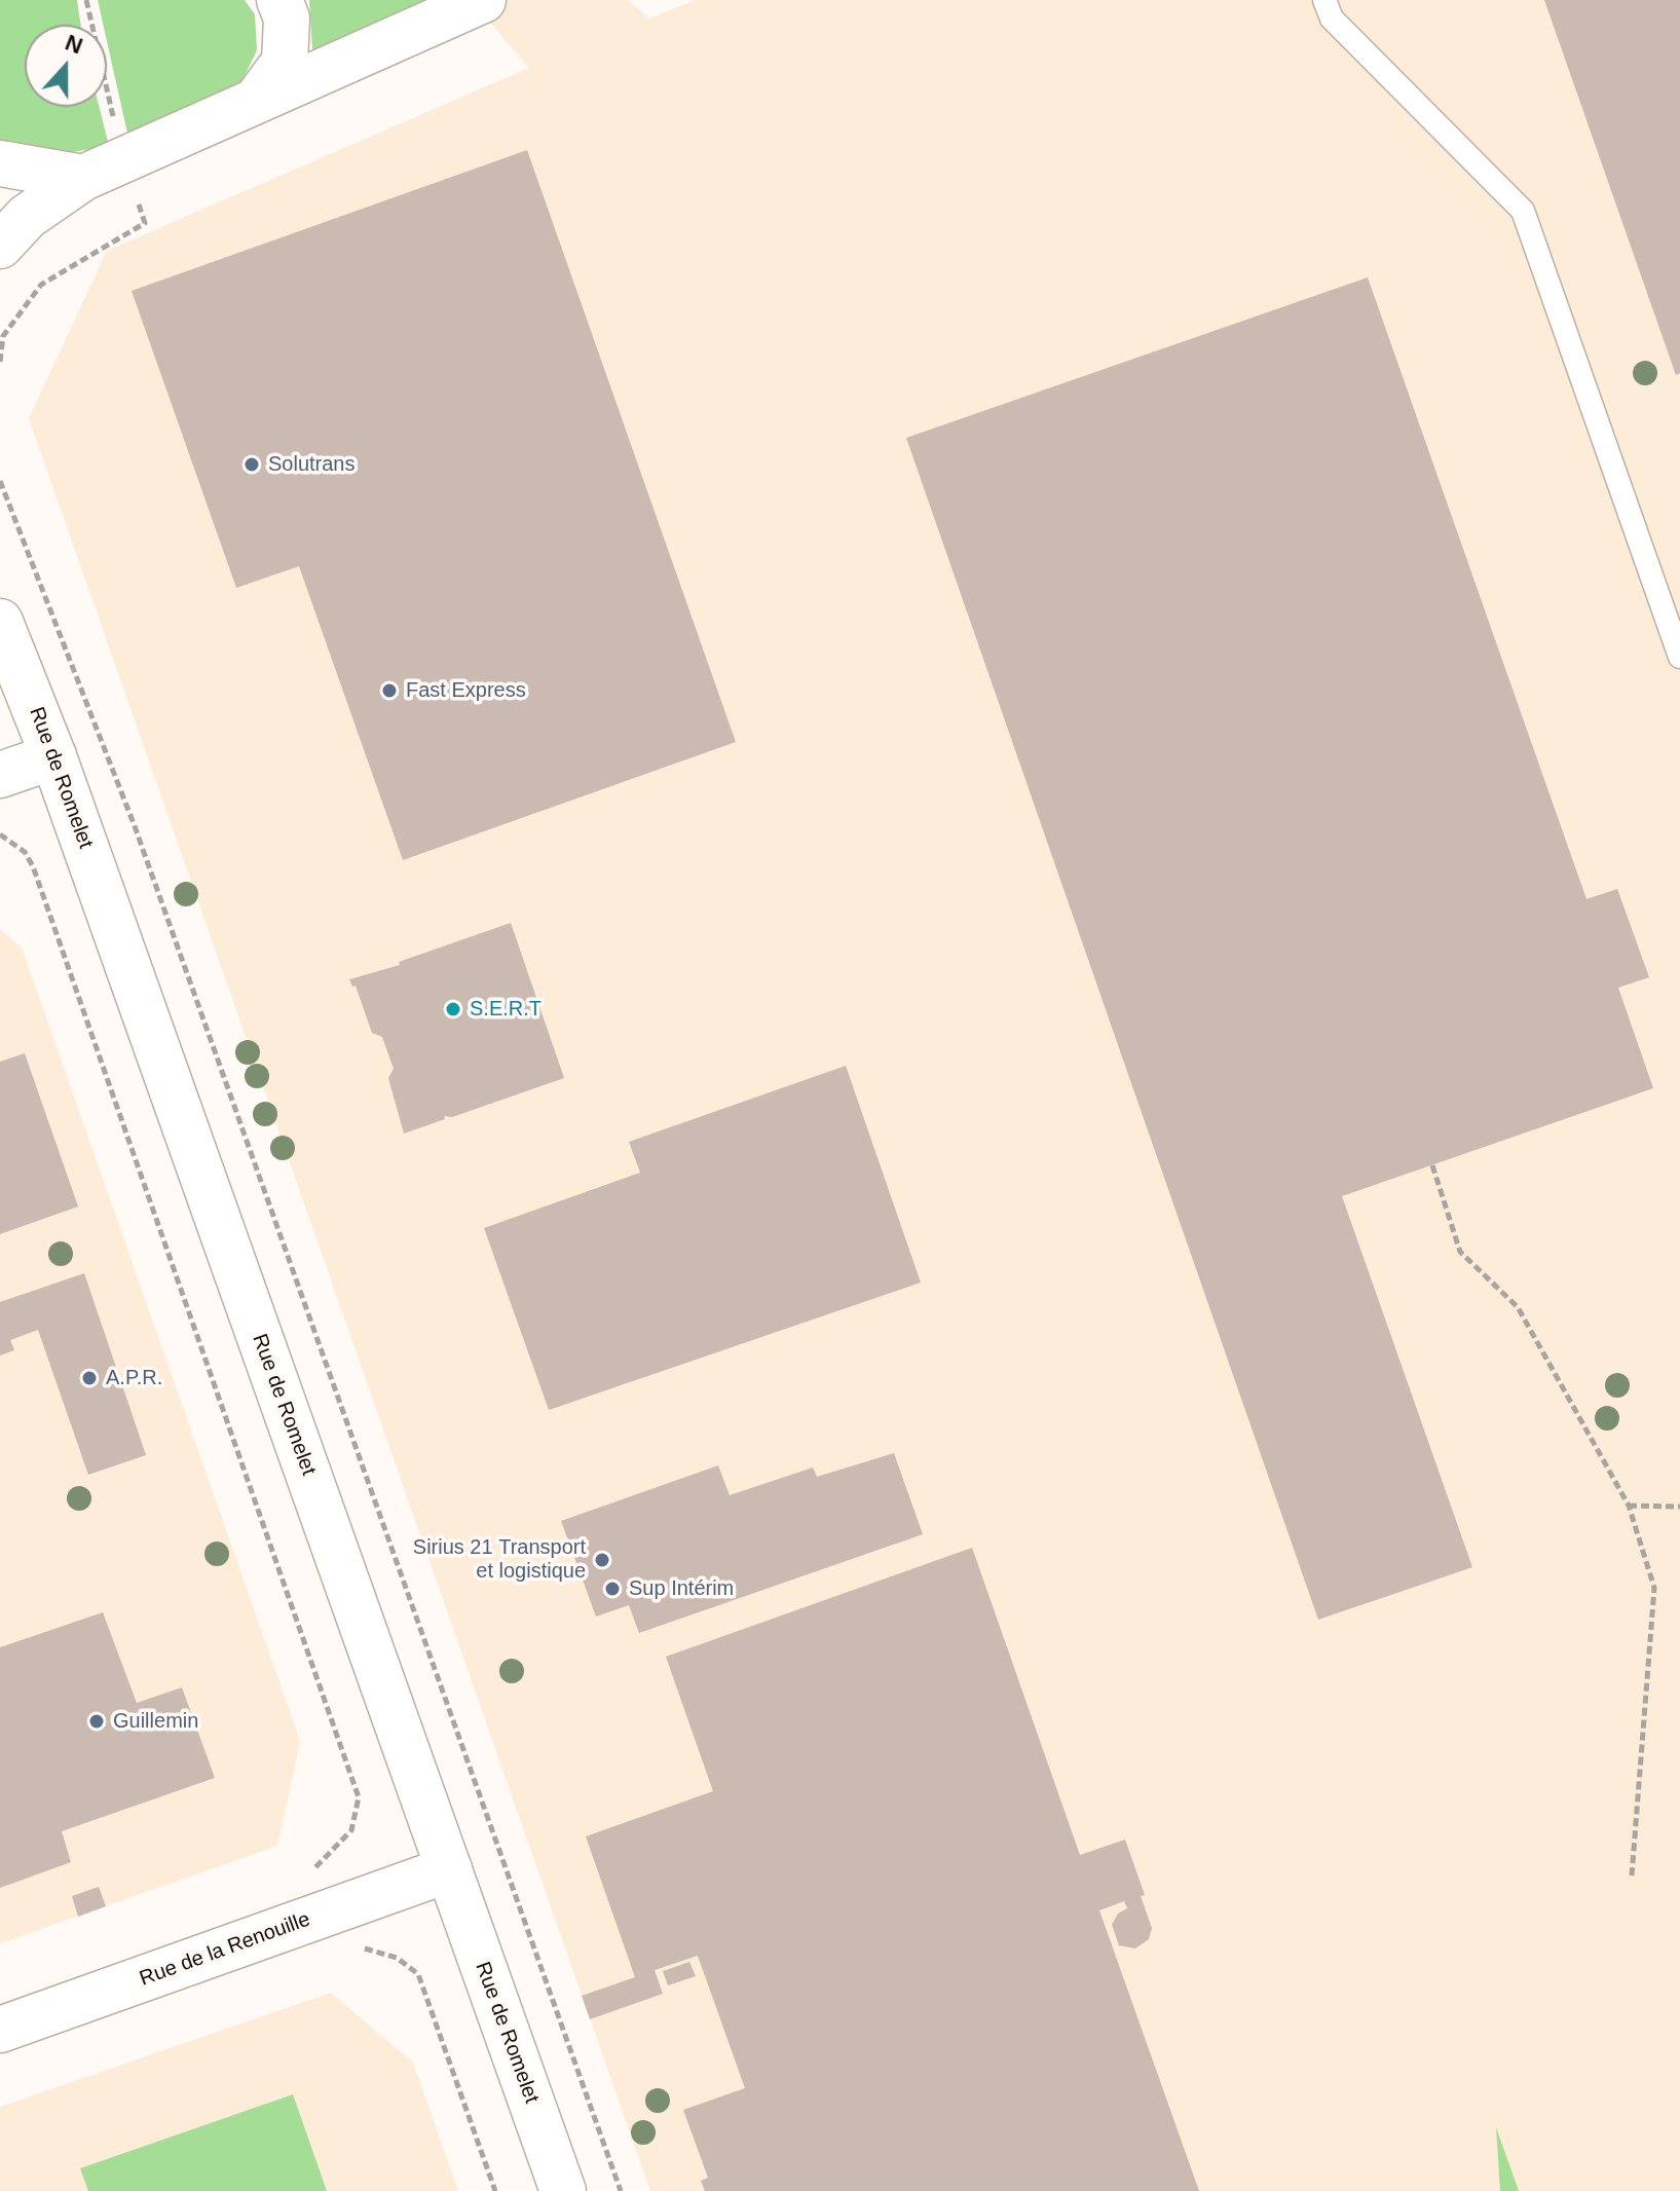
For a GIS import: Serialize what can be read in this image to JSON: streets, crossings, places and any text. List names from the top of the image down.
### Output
{
  "streets": {
    "street": ["Rue de Romelet", "Rue de la Renouille"]
  },
  "crossings": [
    ["Rue de Romelet", "Rue de la Renouille"]
  ],
  "places": [
    "Solutrans",
    "Fast Express",
    "S.E.R.T",
    "A.P.R.",
    "Sirius 21 Transport et logistique",
    "Sup Intérim",
    "Guillemin"
  ],
  "north": "top"
}
